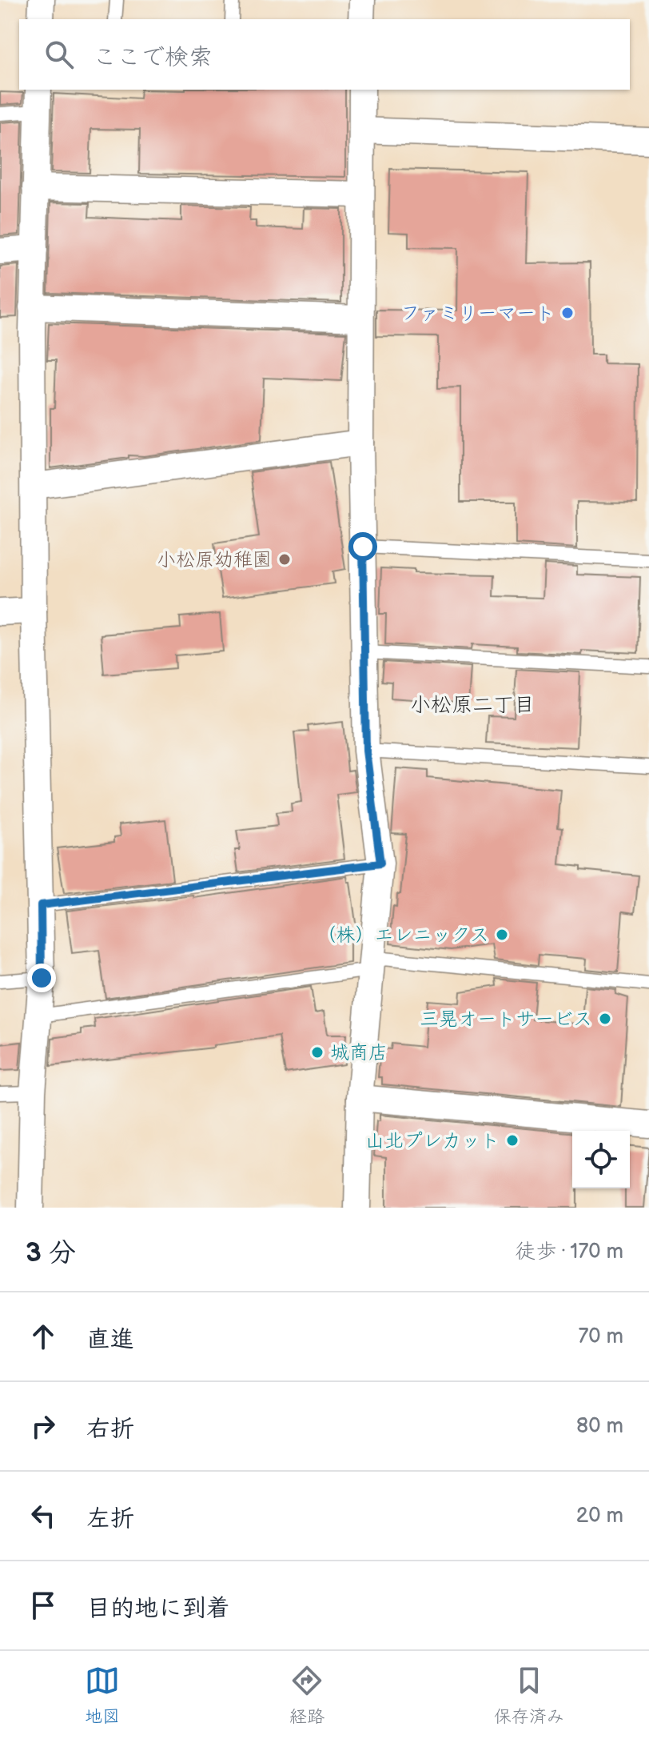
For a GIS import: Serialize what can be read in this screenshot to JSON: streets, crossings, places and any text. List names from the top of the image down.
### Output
{
  "districts": ["小松原二丁目"],
  "places": [
    "ファミリーマート",
    "小松原幼稚園",
    "（株）エレニックス",
    "三晃オートサービス",
    "城商店",
    "山北プレカット"
  ],
  "page": {
    "search": "ここで検索",
    "heading": ["3 分", "徒歩 · 170 m"],
    "list": [
      ["直進", "70 m"],
      ["右折", "80 m"],
      ["左折", "20 m"],
      "目的地に到着"
    ],
    "nav": ["地図", "経路", "保存済み"]
  }
}
